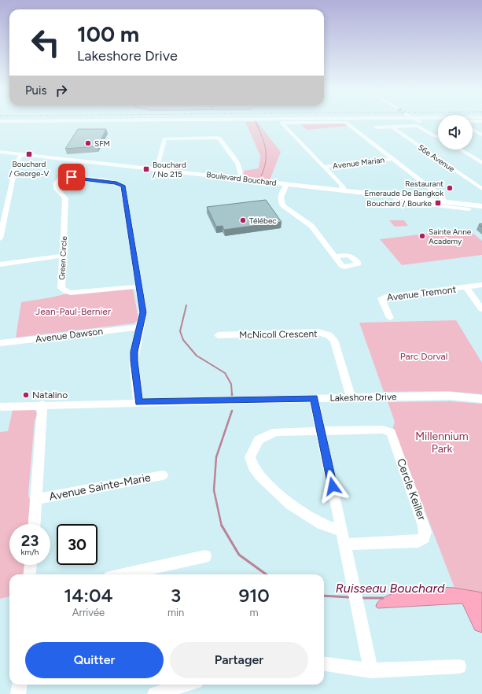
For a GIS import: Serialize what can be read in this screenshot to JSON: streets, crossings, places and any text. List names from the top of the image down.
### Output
{
  "streets": {
    "main road": ["Boulevard Bouchard"],
    "street": [
      "56e Avenue",
      "Avenue Marian",
      "Green Circle",
      "Avenue Tremont",
      "McNicoll Crescent",
      "Avenue Dawson",
      "Lakeshore Drive",
      "Avenue Sainte-Marie",
      "Cercle Keiller"
    ]
  },
  "crossings": [
    ["McNicoll Crescent", "Lakeshore Drive"]
  ],
  "water": ["Ruisseau Bouchard"],
  "parks": ["Jean-Paul-Bernier", "Parc Dorval", "Millennium Park"],
  "places": {
    "other": [
      "SFM",
      "Restaurant Emeraude De Bangkok",
      "Télébec",
      "Sainte Anne Academy",
      "Natalino"
    ],
    "transit": ["Bouchard / George-V", "Bouchard / No 215", "Bouchard / Bourke"]
  },
  "page": {
    "turn": ["100 m", "Lakeshore Drive"],
    "then": "Puis",
    "speed": "23 km/h",
    "limit": "30",
    "eta": [
      "14:04",
      "Arrivée",
      "3",
      "min",
      "910",
      "m"
    ],
    "buttons": ["Quitter", "Partager"]
  }
}
